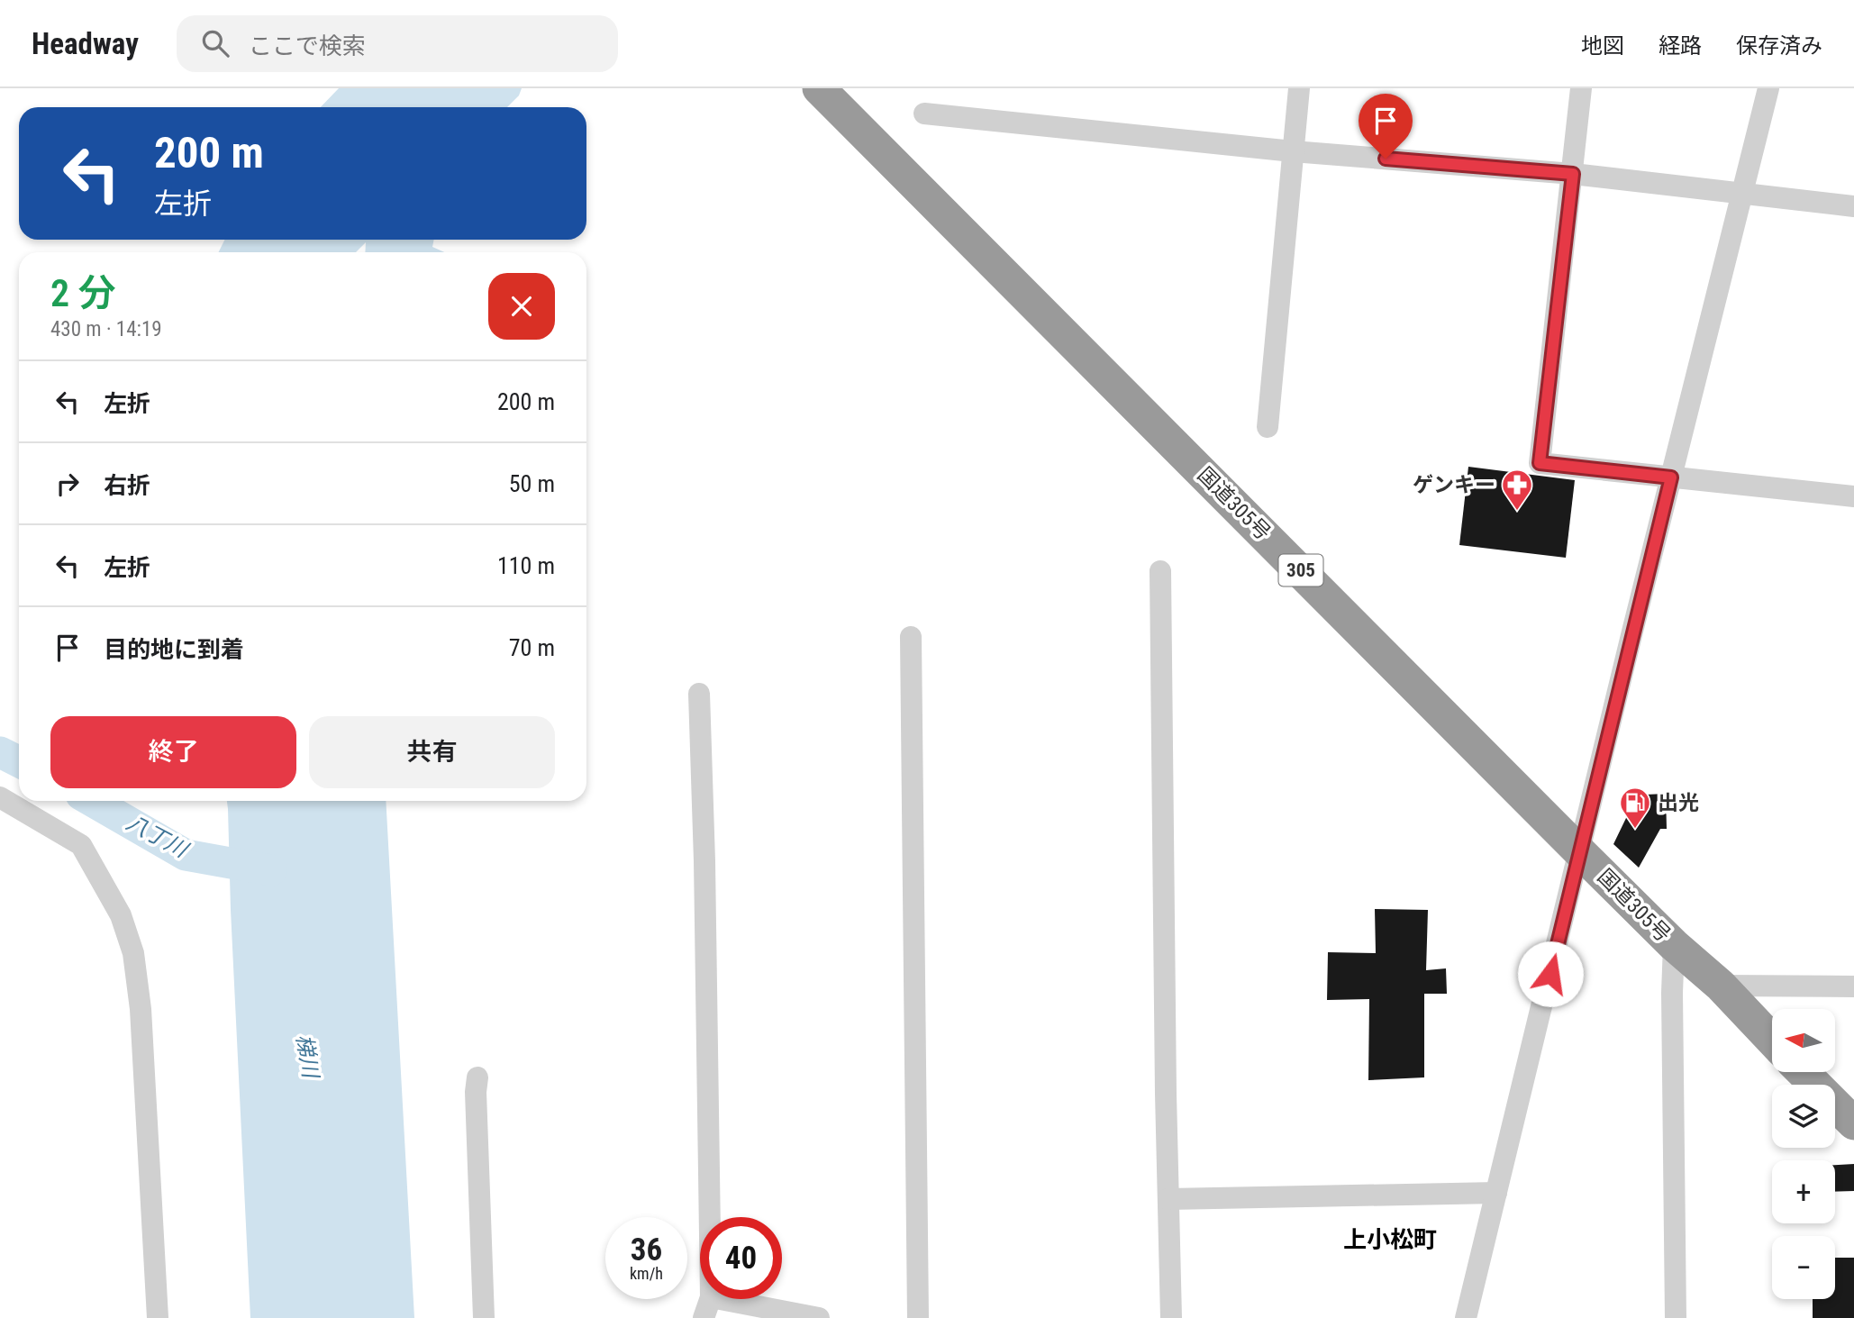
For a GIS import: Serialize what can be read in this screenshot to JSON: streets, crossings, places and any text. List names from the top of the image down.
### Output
{
  "streets": {
    "highway": ["国道305号", "305"]
  },
  "districts": ["上小松町"],
  "water": ["八丁川", "梯川"],
  "places": {
    "pharmacy": ["ゲンキー"],
    "fuel station": ["出光"]
  },
  "north": "left",
  "page": {
    "header": "Headway",
    "search": "ここで検索",
    "nav": ["地図", "経路", "保存済み"],
    "turn": ["200 m", "左折"],
    "heading": ["2 分", "430 m · 14:19"],
    "list": [
      {
        "name": "左折",
        "value": "200 m"
      },
      {
        "name": "右折",
        "value": "50 m"
      },
      {
        "name": "左折",
        "value": "110 m"
      },
      {
        "name": "目的地に到着",
        "value": "70 m"
      }
    ],
    "buttons": ["終了", "共有"],
    "map_buttons": ["+", "−"],
    "speed": "36 km/h",
    "limit": "40"
  }
}
